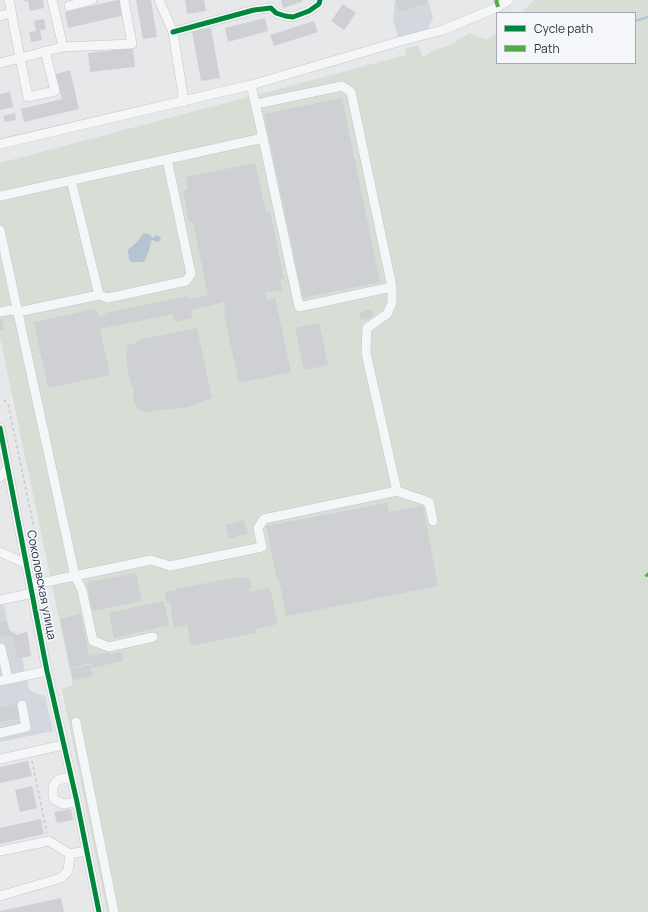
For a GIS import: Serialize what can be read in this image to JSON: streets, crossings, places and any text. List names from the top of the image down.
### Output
{
  "streets": {
    "street": ["Соколовская улица"]
  },
  "legend": ["Cycle path", "Path"]
}
